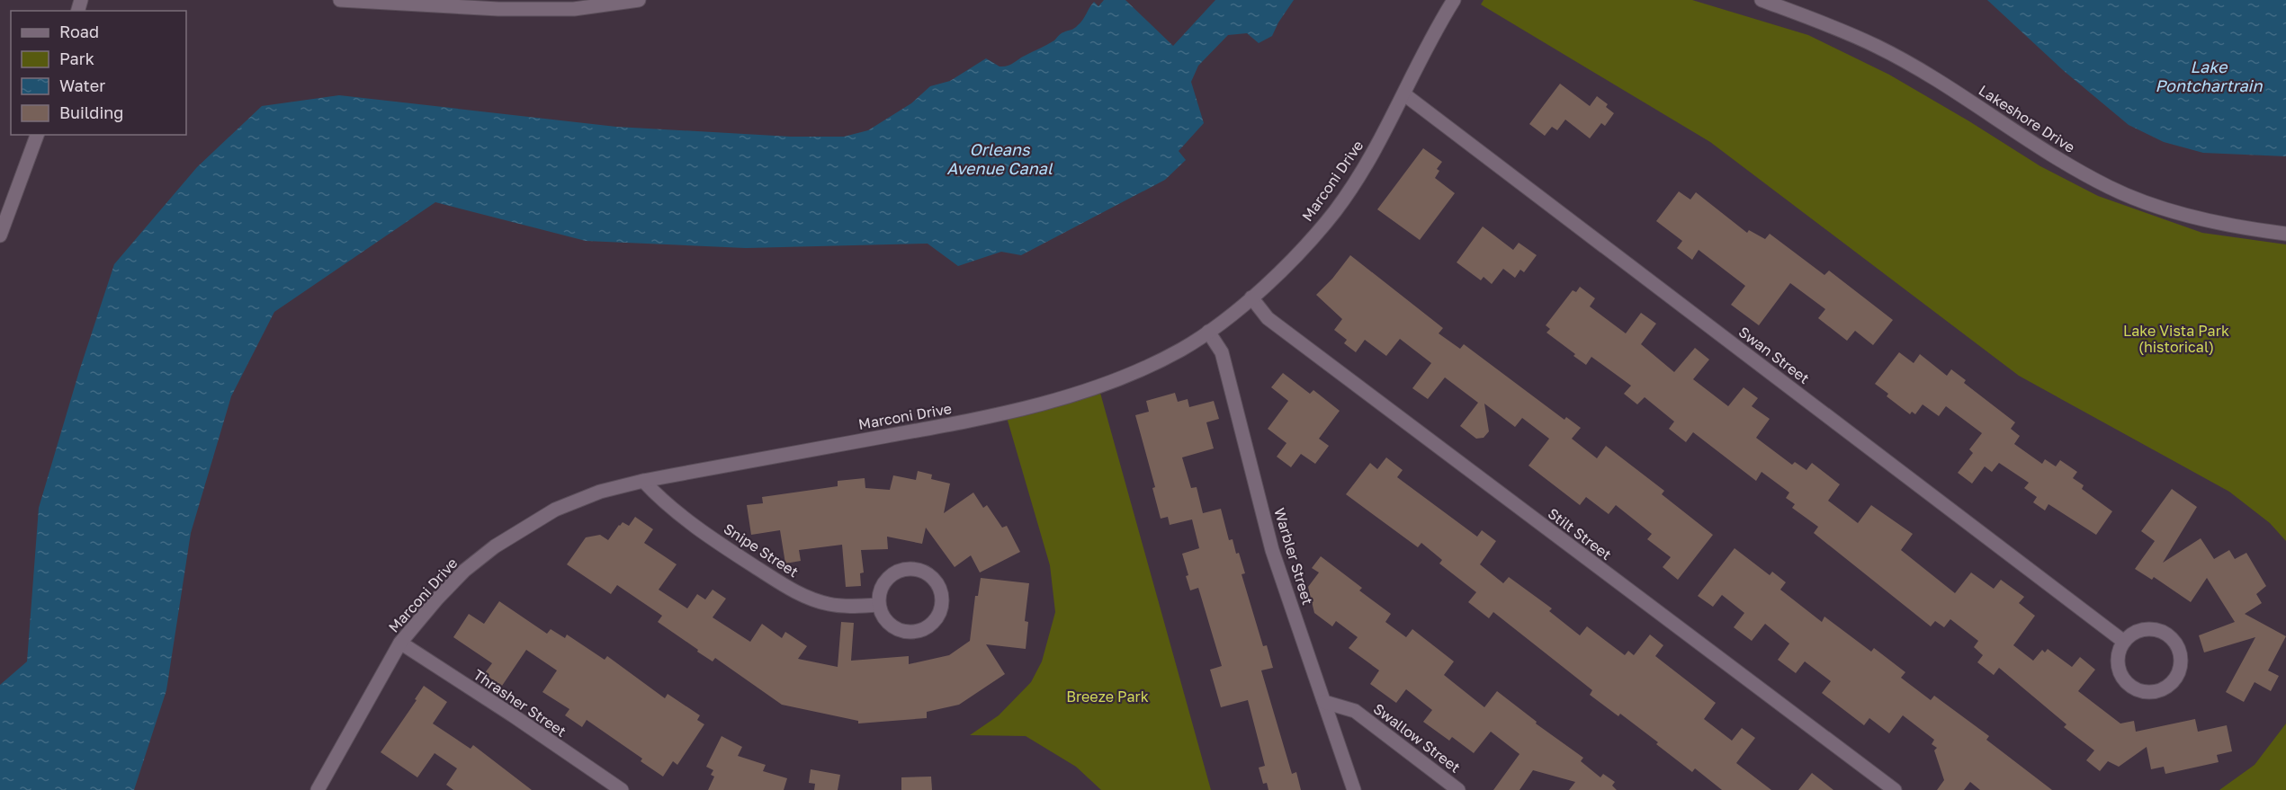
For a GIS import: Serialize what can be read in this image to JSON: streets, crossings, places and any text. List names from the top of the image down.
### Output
{
  "streets": {
    "street": [
      "Lakeshore Drive",
      "Marconi Drive",
      "Swan Street",
      "Stilt Street",
      "Snipe Street",
      "Warbler Street",
      "Thrasher Street",
      "Swallow Street"
    ]
  },
  "crossings": [
    ["Marconi Drive", "Swan Street"],
    ["Marconi Drive", "Stilt Street"],
    ["Marconi Drive", "Snipe Street"],
    ["Marconi Drive", "Warbler Street"],
    ["Marconi Drive", "Thrasher Street"],
    ["Warbler Street", "Swallow Street"]
  ],
  "water": ["Lake Pontchartrain", "Orleans Avenue Canal"],
  "parks": ["Lake Vista Park (historical)", "Breeze Park"],
  "legend": [
    "Road",
    "Park",
    "Water",
    "Building"
  ]
}
